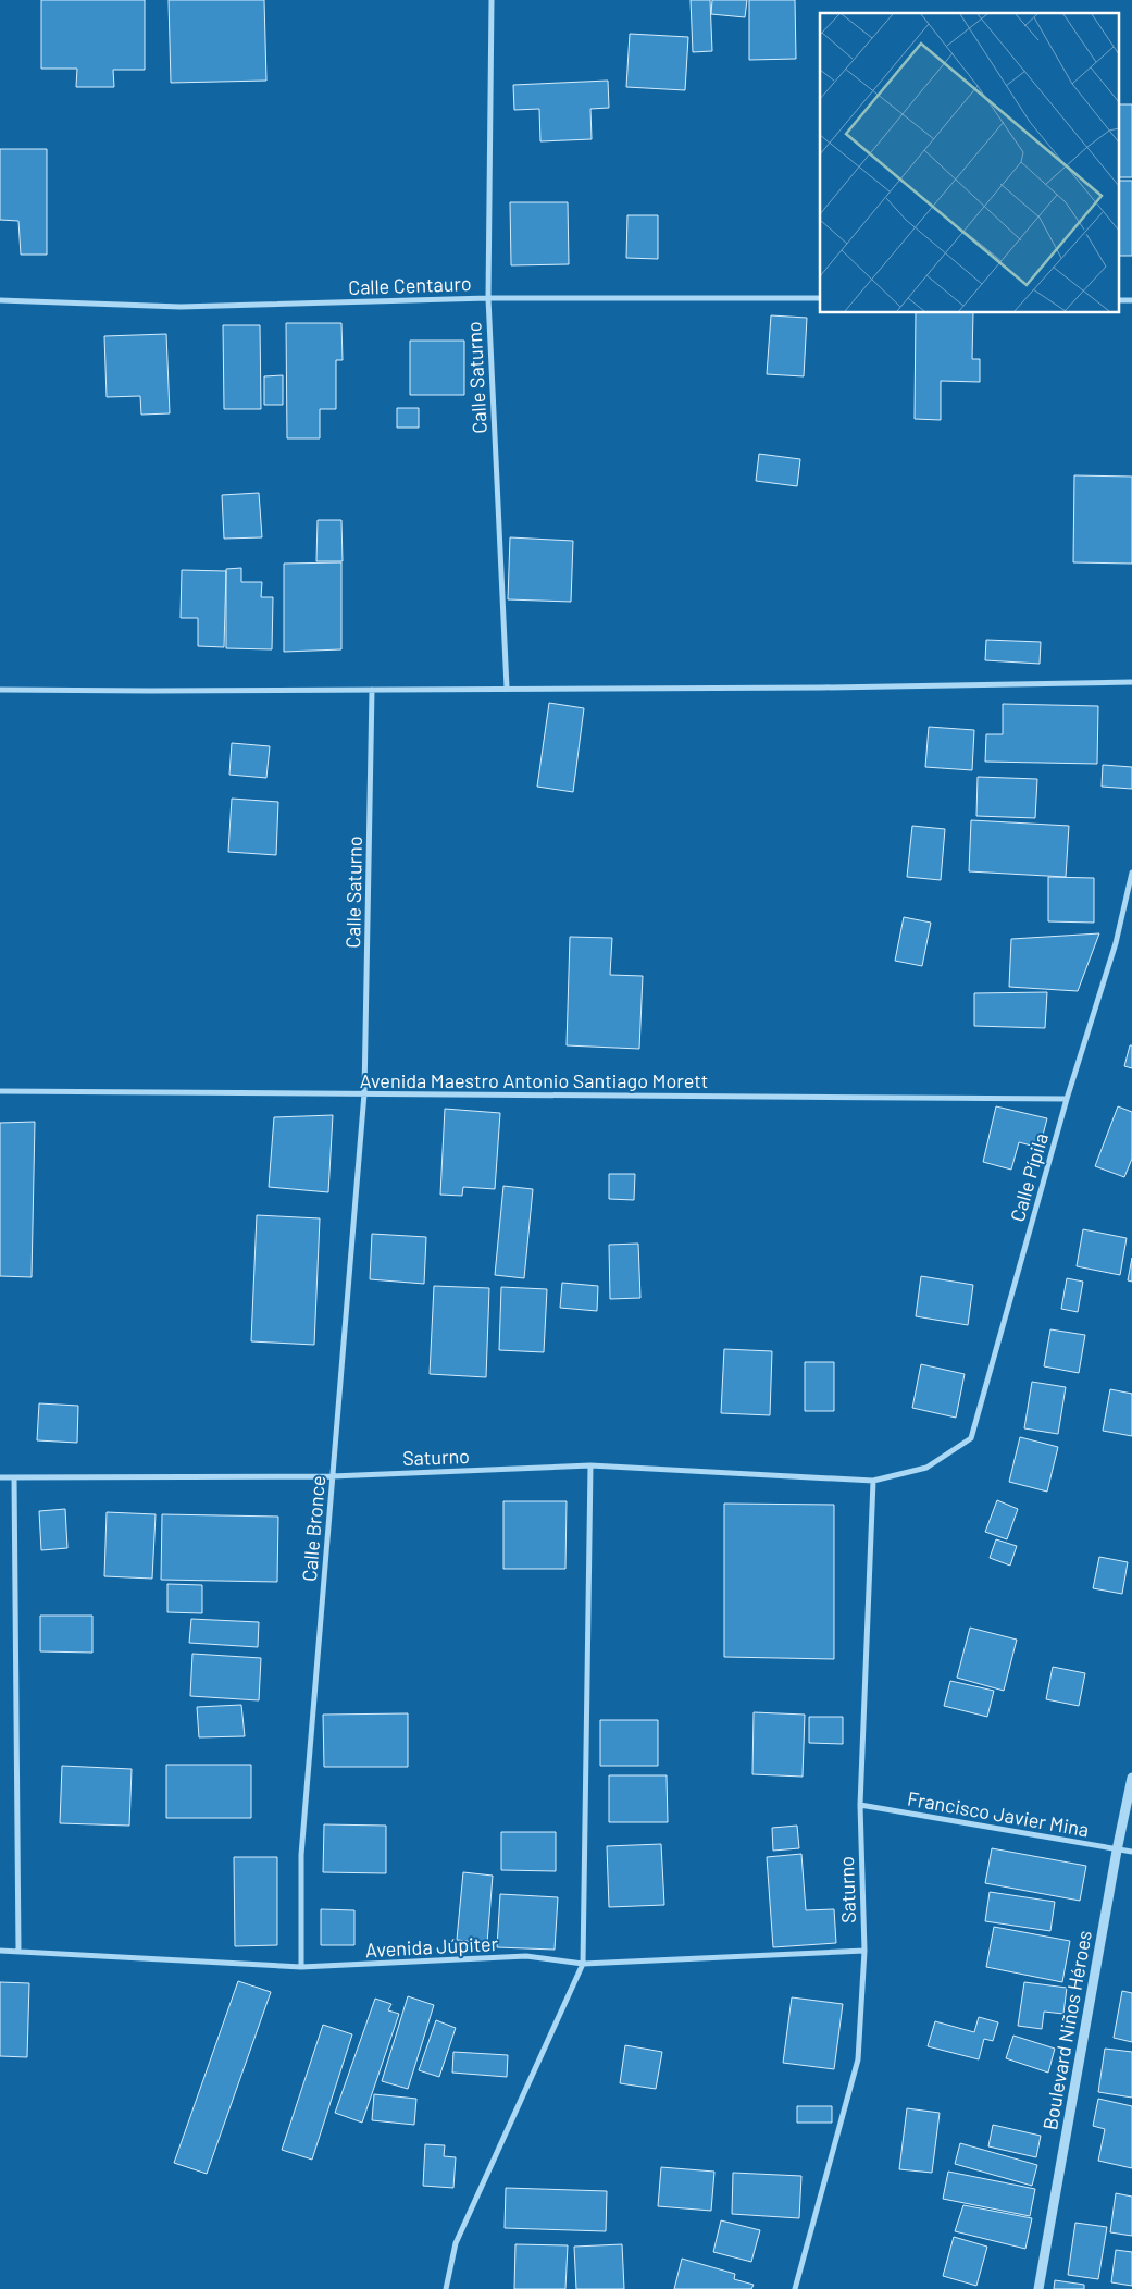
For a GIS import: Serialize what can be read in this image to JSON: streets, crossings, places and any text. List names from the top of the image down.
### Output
{
  "streets": {
    "street": [
      "Calle Centauro",
      "Calle Saturno",
      "Avenida Maestro Antonio Santiago Morett",
      "Calle Pípila",
      "Saturno",
      "Calle Bronce",
      "Francisco Javier Mina",
      "Avenida Júpiter",
      "Boulevard Niños Héroes"
    ]
  },
  "crossings": [
    ["Calle Centauro", "Calle Saturno"],
    ["Calle Saturno", "Avenida Maestro Antonio Santiago Morett"],
    ["Calle Saturno", "Calle Bronce"],
    ["Avenida Maestro Antonio Santiago Morett", "Calle Pípila"],
    ["Avenida Maestro Antonio Santiago Morett", "Calle Bronce"],
    ["Calle Pípila", "Saturno"],
    ["Saturno", "Calle Bronce"],
    ["Saturno", "Francisco Javier Mina"],
    ["Saturno", "Avenida Júpiter"],
    ["Calle Bronce", "Avenida Júpiter"],
    ["Francisco Javier Mina", "Boulevard Niños Héroes"]
  ]
}
